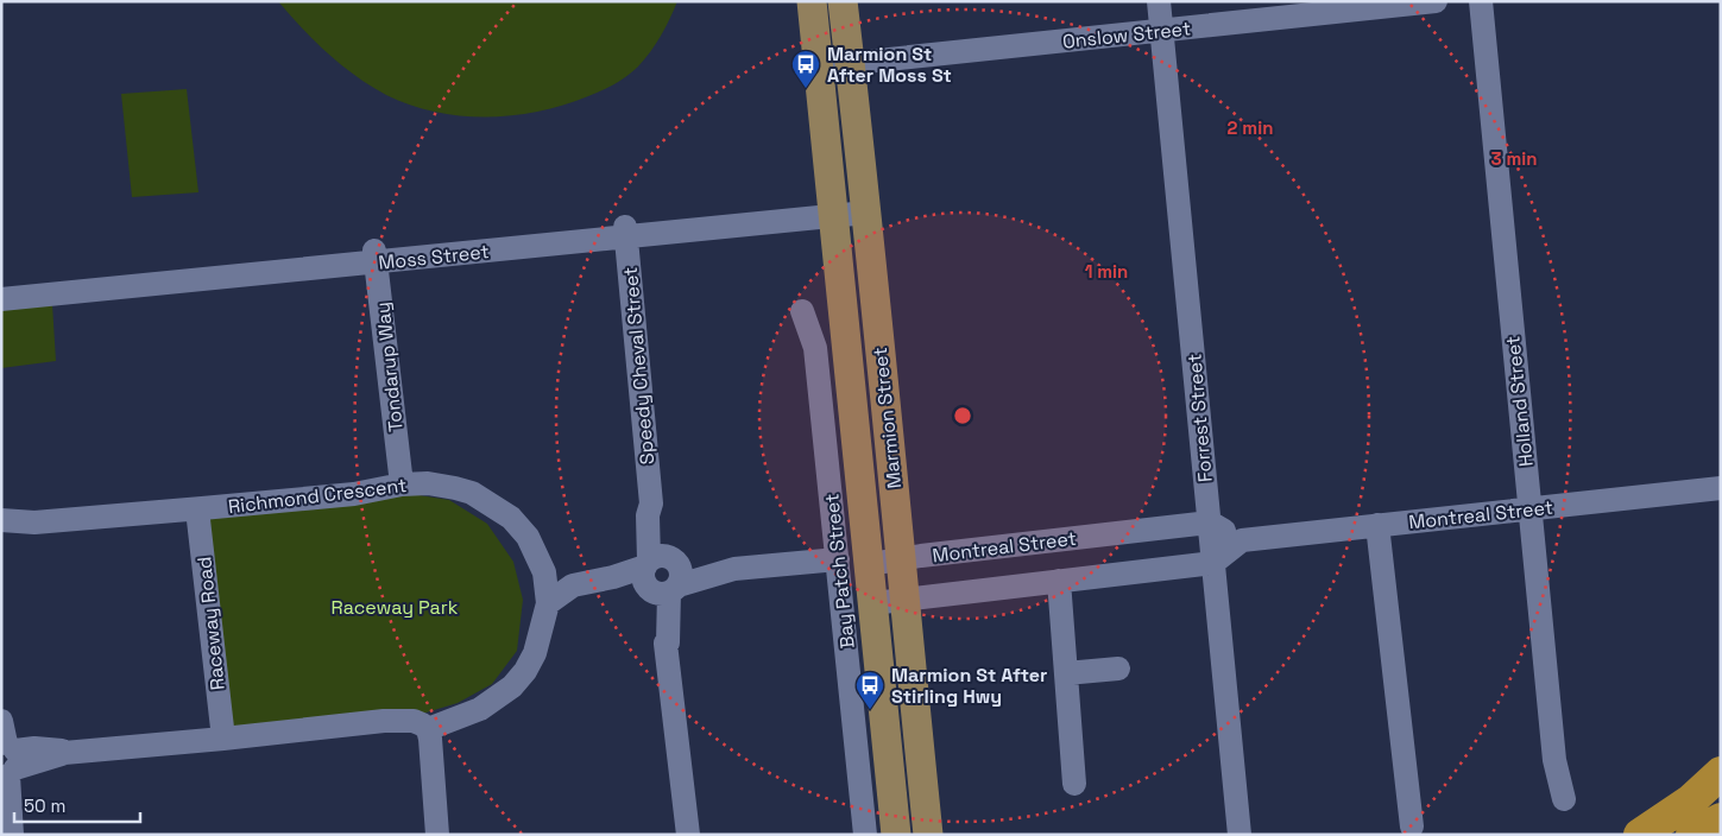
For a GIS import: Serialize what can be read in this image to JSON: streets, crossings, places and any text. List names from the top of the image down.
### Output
{
  "streets": {
    "main road": ["Marmion Street"],
    "street": [
      "Onslow Street",
      "Moss Street",
      "Speedy Cheval Street",
      "Tondarup Way",
      "Holland Street",
      "Forrest Street",
      "Richmond Crescent",
      "Montreal Street",
      "Bay Patch Street",
      "Raceway Road"
    ]
  },
  "crossings": [
    ["Onslow Street", "Marmion Street"],
    ["Onslow Street", "Forrest Street"],
    ["Moss Street", "Speedy Cheval Street"],
    ["Moss Street", "Tondarup Way"],
    ["Moss Street", "Marmion Street"],
    ["Tondarup Way", "Richmond Crescent"],
    ["Holland Street", "Montreal Street"],
    ["Marmion Street", "Montreal Street"],
    ["Forrest Street", "Montreal Street"],
    ["Richmond Crescent", "Raceway Road"]
  ],
  "parks": ["Raceway Park"],
  "places": {
    "bus stop": ["Marmion St After Moss St", "Marmion St After Stirling Hwy"]
  },
  "scale_bar": "50 m",
  "rings": ["2 min", "3 min", "1 min"]
}
